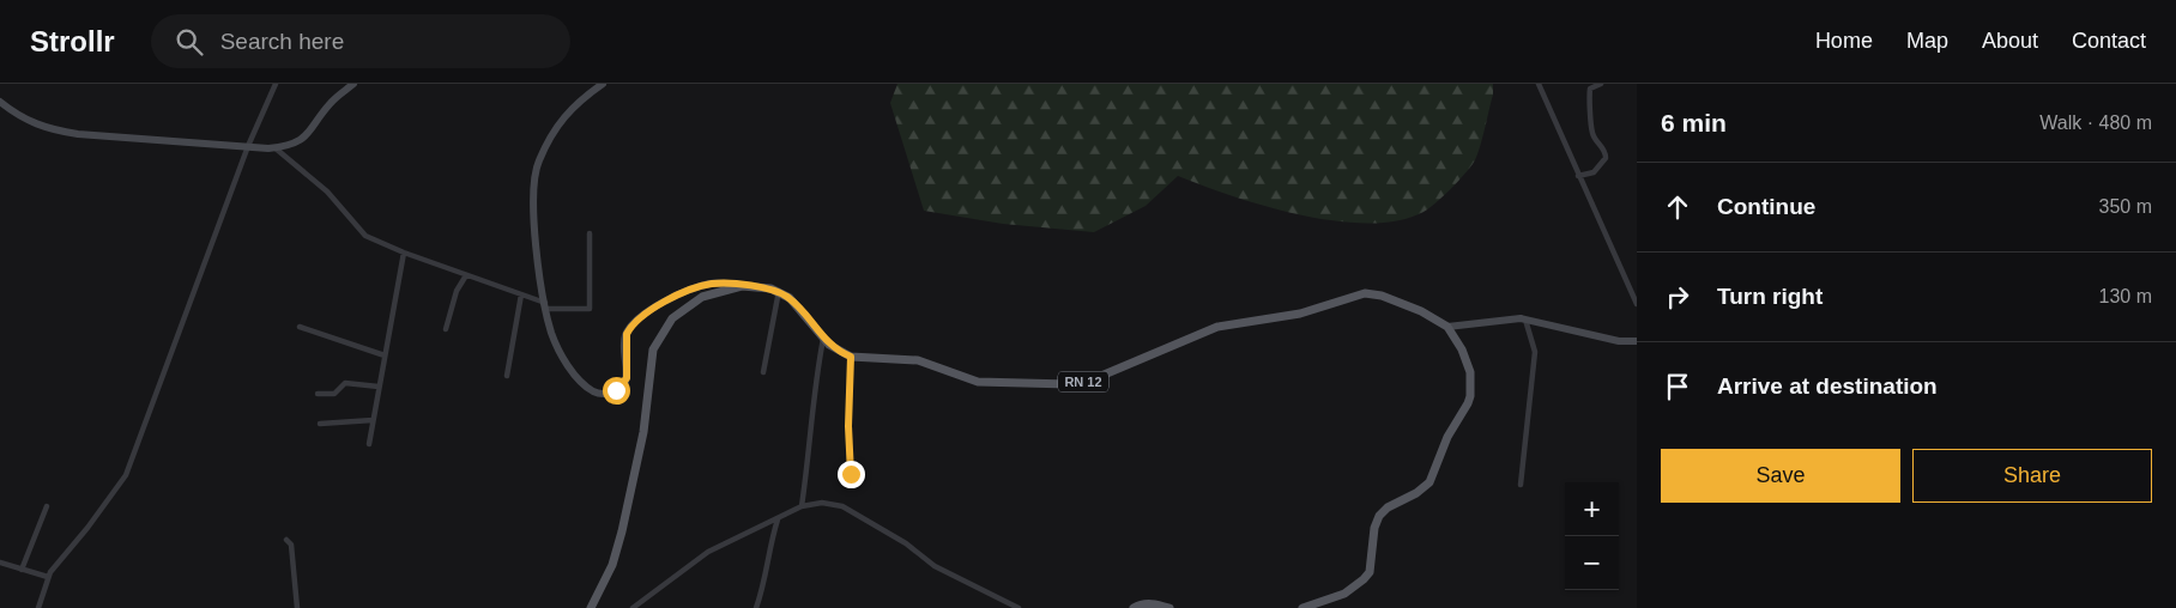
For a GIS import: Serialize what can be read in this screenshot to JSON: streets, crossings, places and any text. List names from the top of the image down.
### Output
{
  "streets": {
    "main road": ["RN 12"]
  },
  "page": {
    "header": "Strollr",
    "search": "Search here",
    "nav": [
      "Home",
      "Map",
      "About",
      "Contact"
    ],
    "heading": ["6 min", "Walk · 480 m"],
    "list": [
      ["Continue", "350 m"],
      ["Turn right", "130 m"],
      "Arrive at destination"
    ],
    "buttons": ["Save", "Share"],
    "map_buttons": ["+", "−"]
  }
}
